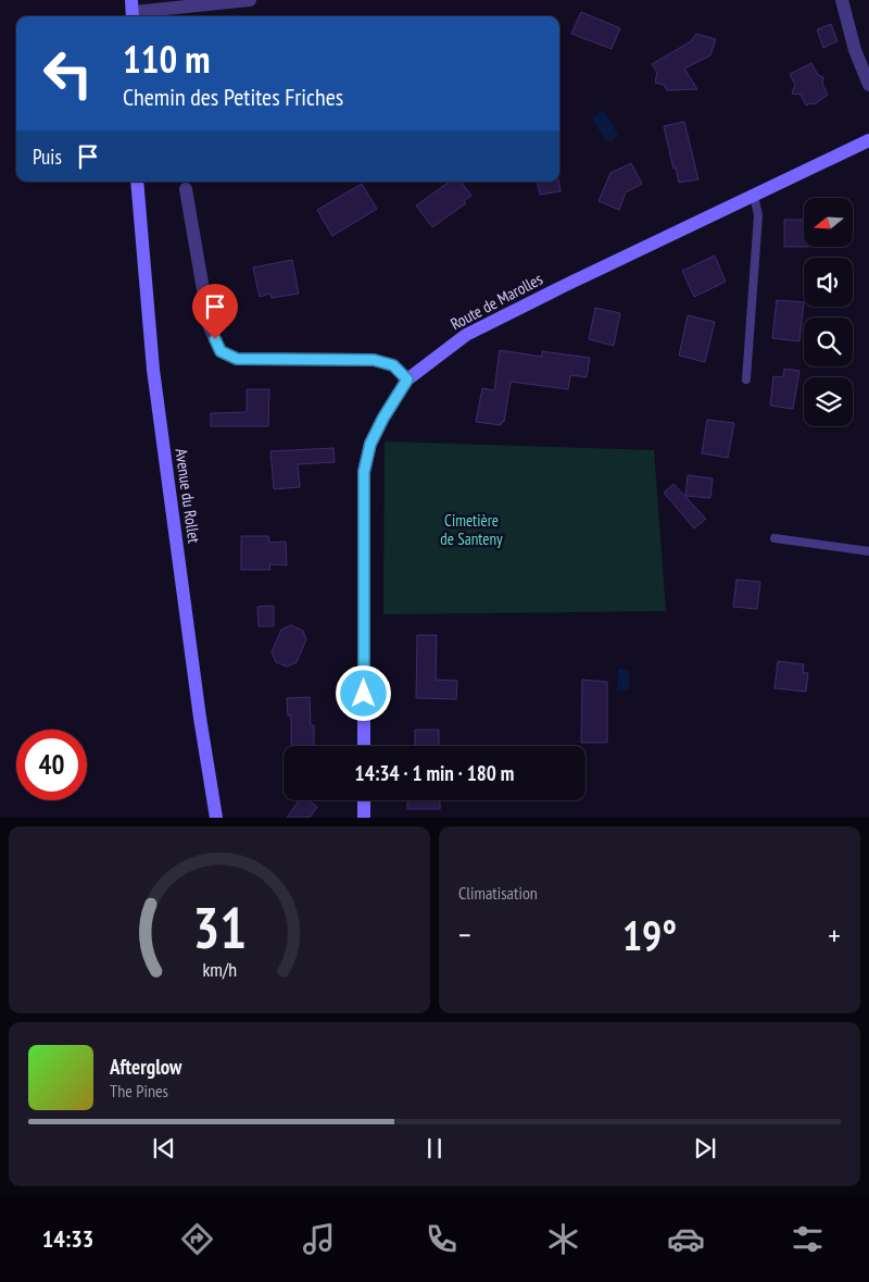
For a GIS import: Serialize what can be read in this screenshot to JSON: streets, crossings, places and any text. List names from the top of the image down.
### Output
{
  "streets": {
    "street": ["Route de Marolles", "Avenue du Rollet"]
  },
  "parks": ["Cimetière de Santeny"],
  "north": "left",
  "page": {
    "turn": ["110 m", "Chemin des Petites Friches"],
    "then": "Puis",
    "limit": "40",
    "trip": "14:34 · 1 min · 180 m",
    "tile": "Climatisation",
    "heat": ["−", "19°", "+"],
    "song": ["Afterglow", "The Pines"],
    "tabs": "14:33",
    "gauge": ["31", "km/h"]
  }
}
